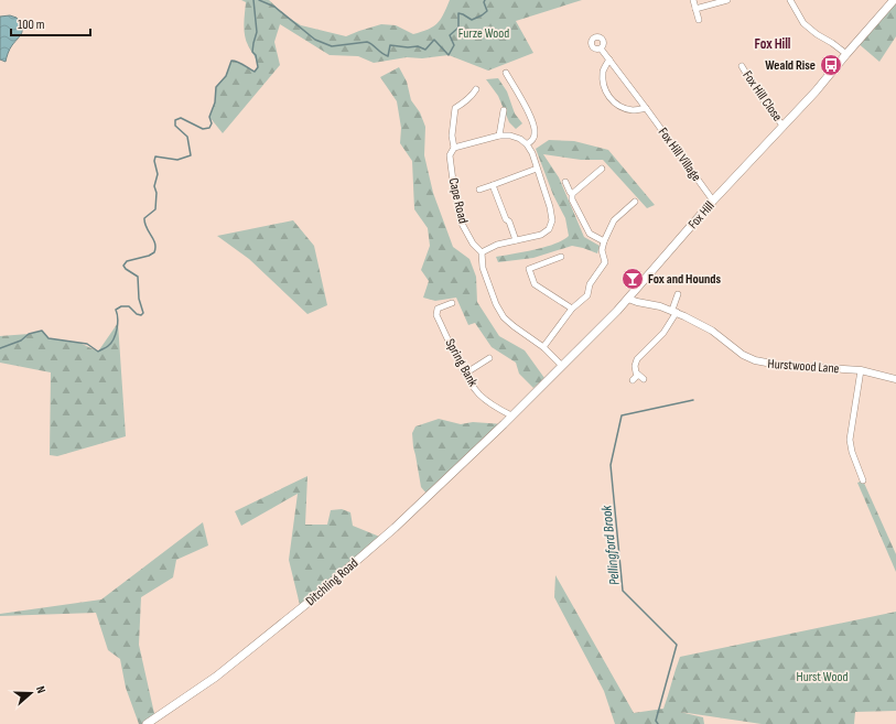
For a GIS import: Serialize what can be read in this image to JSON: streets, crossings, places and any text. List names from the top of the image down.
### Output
{
  "streets": {
    "main road": ["Fox Hill", "Ditchling Road"],
    "street": [
      "Fox Hill Close",
      "Fox Hill Village",
      "Cape Road",
      "Spring Bank",
      "Hurstwood Lane"
    ]
  },
  "crossings": [
    ["Fox Hill Close", "Fox Hill"],
    ["Fox Hill Village", "Fox Hill"],
    ["Cape Road", "Fox Hill"],
    ["Fox Hill", "Spring Bank"],
    ["Fox Hill", "Hurstwood Lane"],
    ["Fox Hill", "Ditchling Road"]
  ],
  "districts": ["Fox Hill"],
  "water": ["Pellingford Brook"],
  "parks": ["Furze Wood", "Hurst Wood"],
  "places": {
    "bus stop": ["Weald Rise"],
    "bar": ["Fox and Hounds"]
  },
  "scale_bar": "100 m",
  "north": "right"
}
